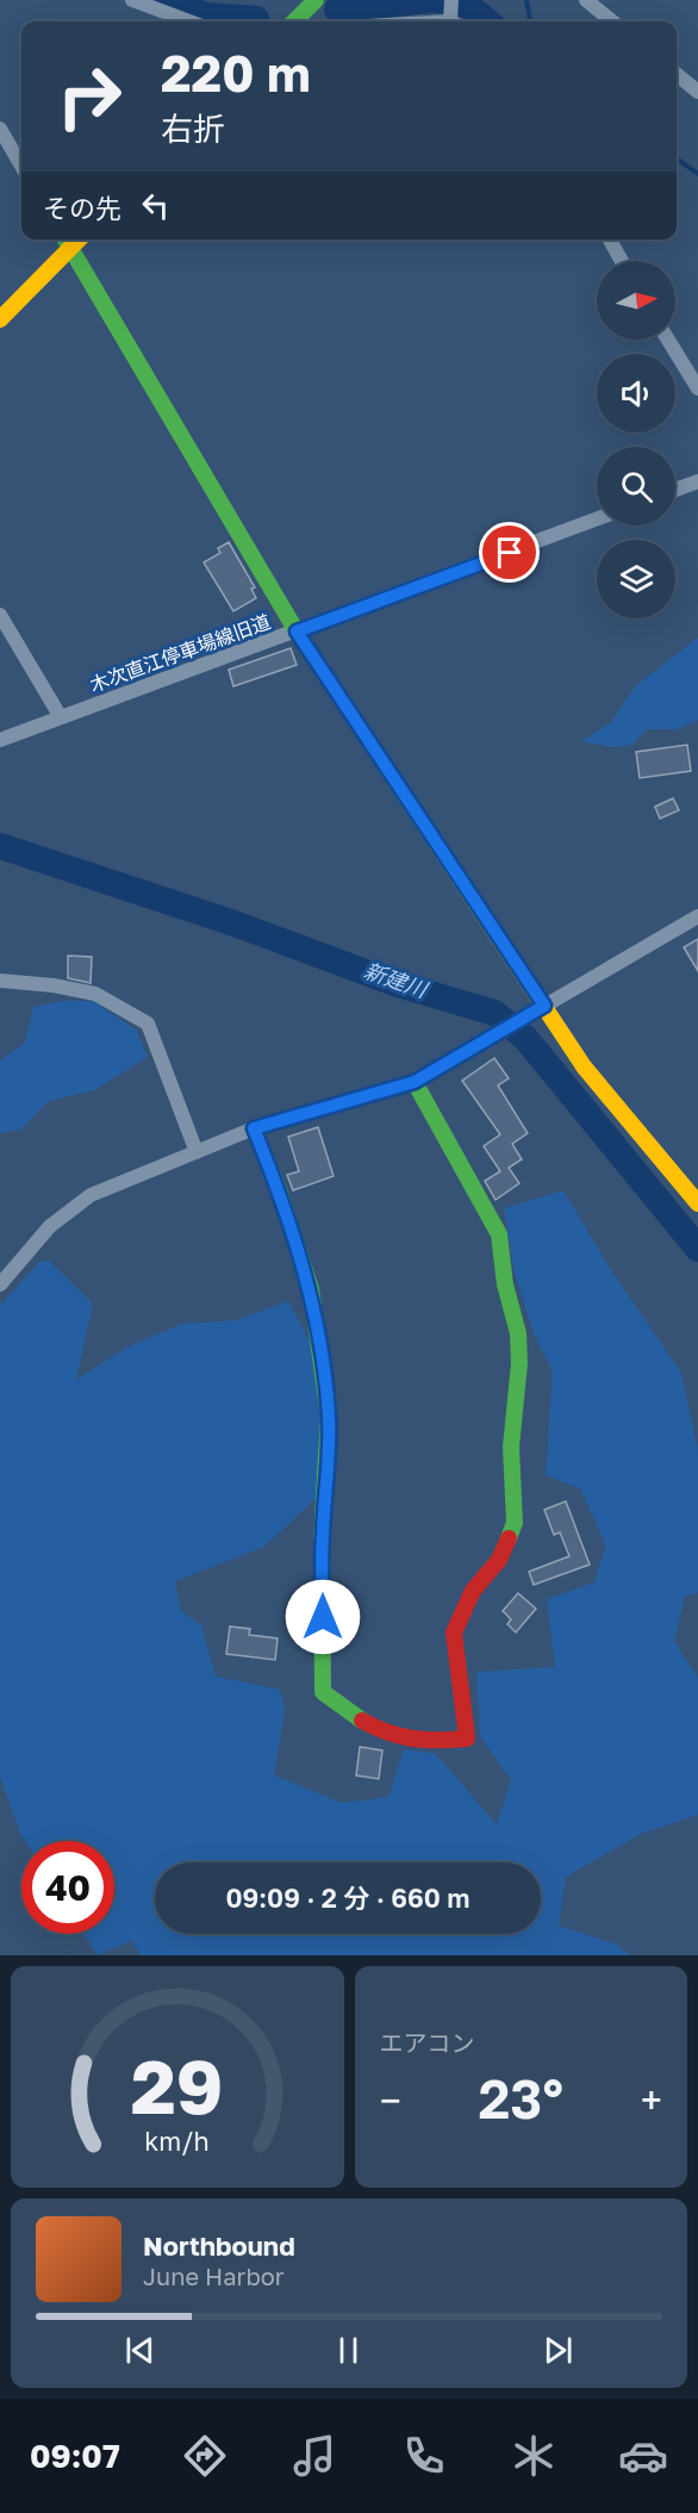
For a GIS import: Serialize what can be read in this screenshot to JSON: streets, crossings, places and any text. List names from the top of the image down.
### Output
{
  "streets": {
    "street": ["木次直江停車場線旧道"]
  },
  "water": ["新建川"],
  "north": "right",
  "page": {
    "turn": ["220 m", "右折"],
    "then": "その先",
    "limit": "40",
    "trip": "09:09 · 2 分 · 660 m",
    "tile": "エアコン",
    "heat": ["−", "23°", "+"],
    "song": ["Northbound", "June Harbor"],
    "tabs": "09:07",
    "gauge": ["29", "km/h"]
  }
}
